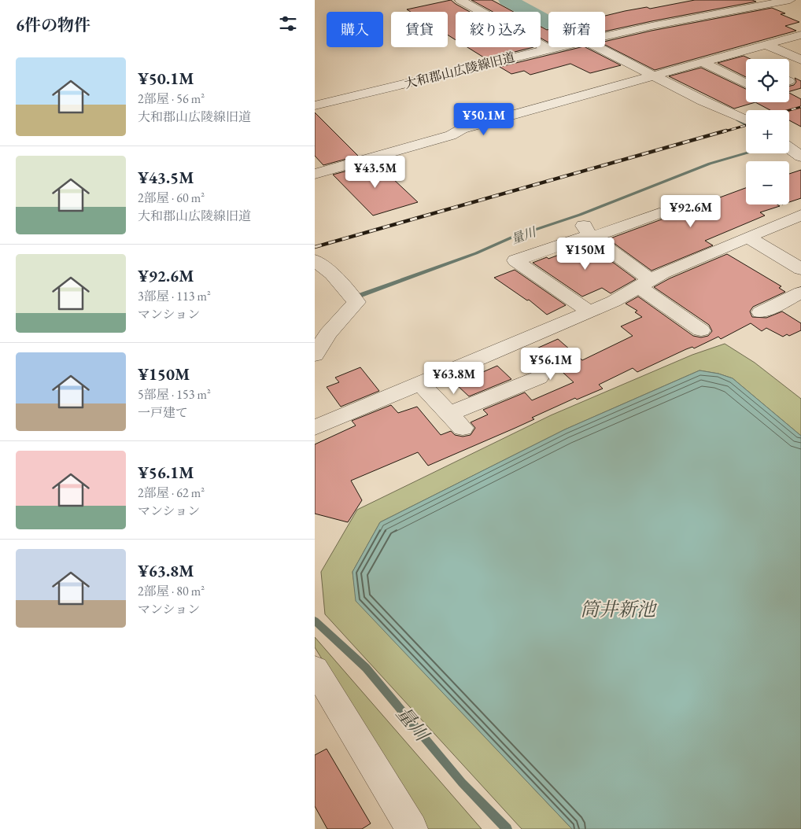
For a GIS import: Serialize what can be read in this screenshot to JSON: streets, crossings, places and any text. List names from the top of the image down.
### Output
{
  "streets": {
    "street": ["大和郡山広陵線旧道"]
  },
  "water": ["量川", "筒井新池"],
  "page": {
    "heading": "6件の物件",
    "chip": [
      "購入",
      "賃貸",
      "絞り込み",
      "新着"
    ],
    "list": [
      {
        "name": "¥50.1M",
        "note": "2部屋 · 56 m² · 大和郡山広陵線旧道"
      },
      {
        "name": "¥43.5M",
        "note": "2部屋 · 60 m² · 大和郡山広陵線旧道"
      },
      {
        "name": "¥92.6M",
        "note": "3部屋 · 113 m² · マンション"
      },
      {
        "name": "¥150M",
        "note": "5部屋 · 153 m² · 一戸建て"
      },
      {
        "name": "¥56.1M",
        "note": "2部屋 · 62 m² · マンション"
      },
      {
        "name": "¥63.8M",
        "note": "2部屋 · 80 m² · マンション"
      }
    ],
    "map_buttons": ["+", "−"],
    "price": [
      "¥50.1M",
      "¥43.5M",
      "¥92.6M",
      "¥150M",
      "¥56.1M",
      "¥63.8M"
    ]
  }
}
